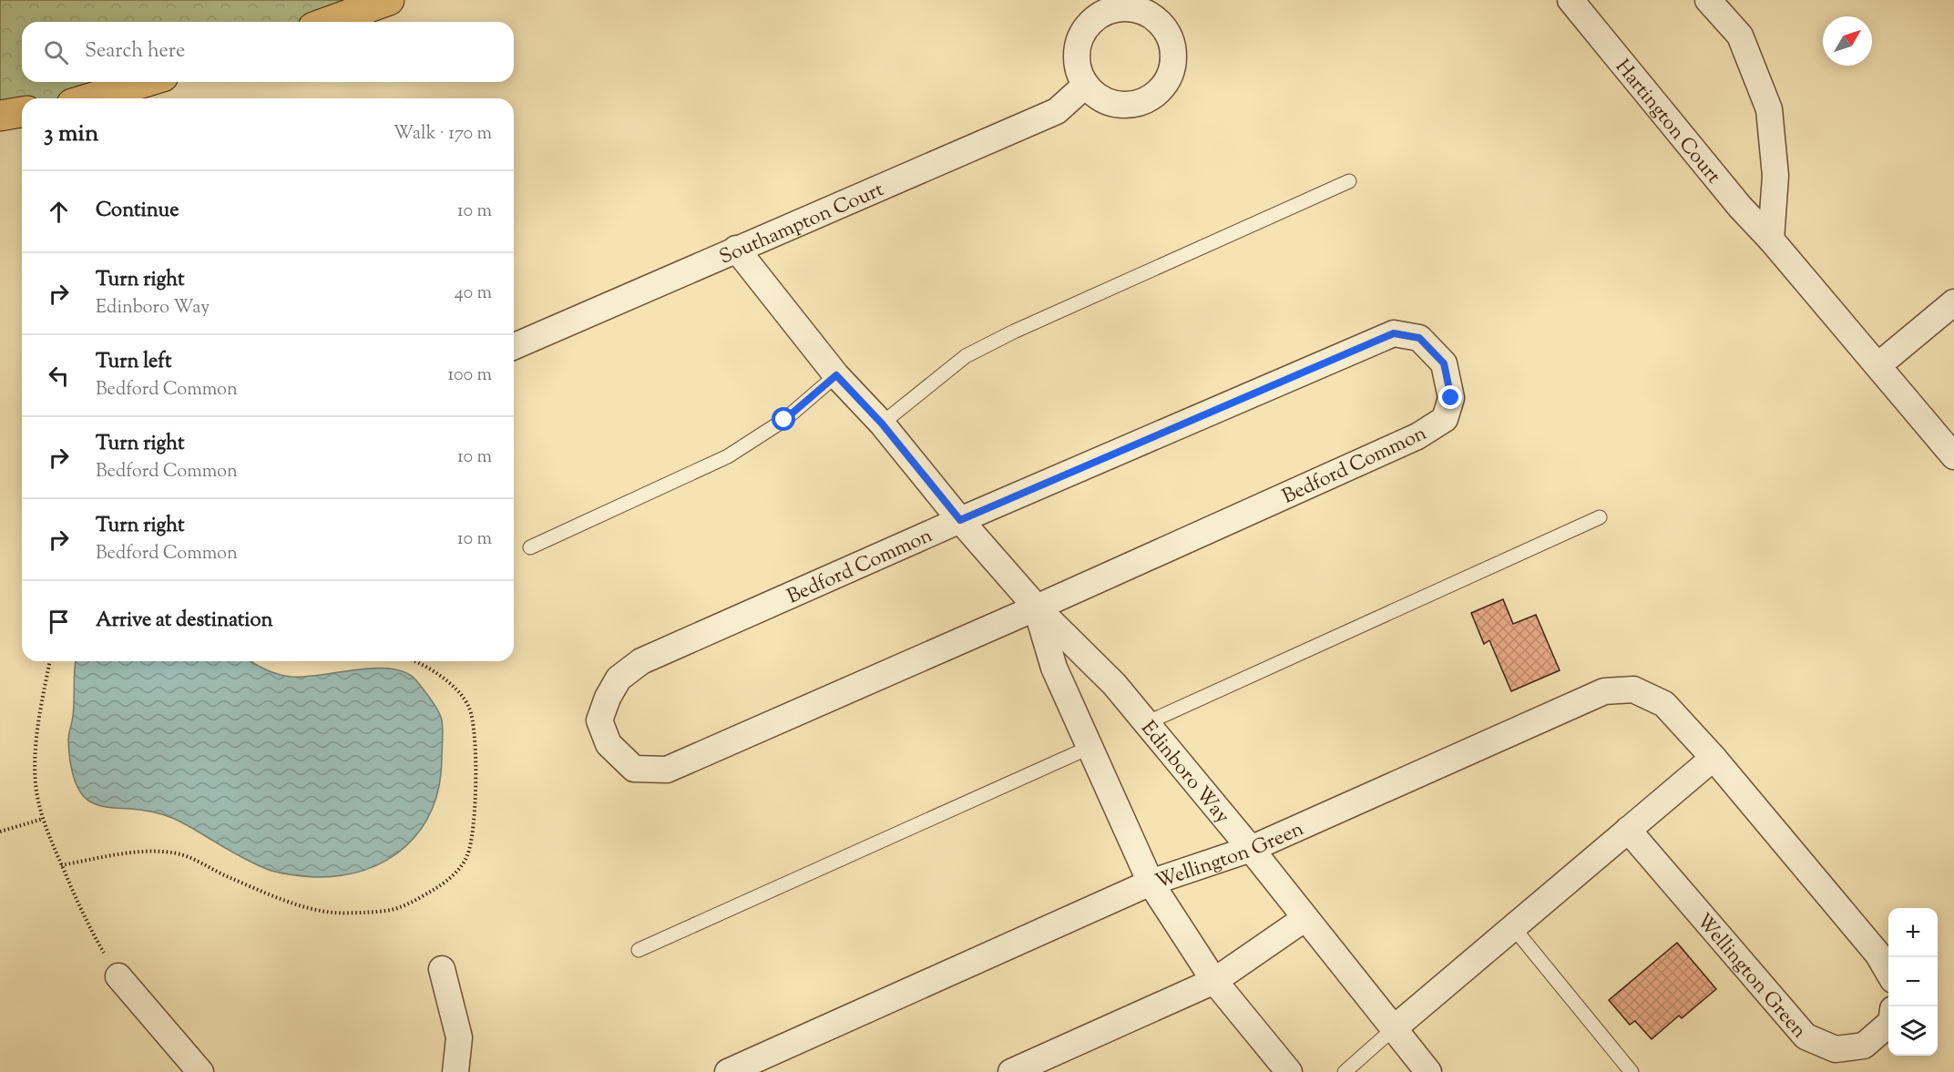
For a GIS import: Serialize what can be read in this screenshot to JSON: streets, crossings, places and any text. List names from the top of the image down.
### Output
{
  "streets": {
    "street": [
      "Hartington Court",
      "Southampton Court",
      "Bedford Common",
      "Edinboro Way",
      "Wellington Green"
    ]
  },
  "crossings": [
    ["Southampton Court", "Edinboro Way"],
    ["Bedford Common", "Edinboro Way"],
    ["Edinboro Way", "Wellington Green"]
  ],
  "north": "top right",
  "page": {
    "search": "Search here",
    "heading": ["3 min", "Walk · 170 m"],
    "list": [
      ["Continue", "10 m"],
      ["Turn right", "Edinboro Way", "40 m"],
      ["Turn left", "Bedford Common", "100 m"],
      ["Turn right", "Bedford Common", "10 m"],
      ["Turn right", "Bedford Common", "10 m"],
      "Arrive at destination"
    ],
    "map_buttons": ["+", "−"]
  }
}
